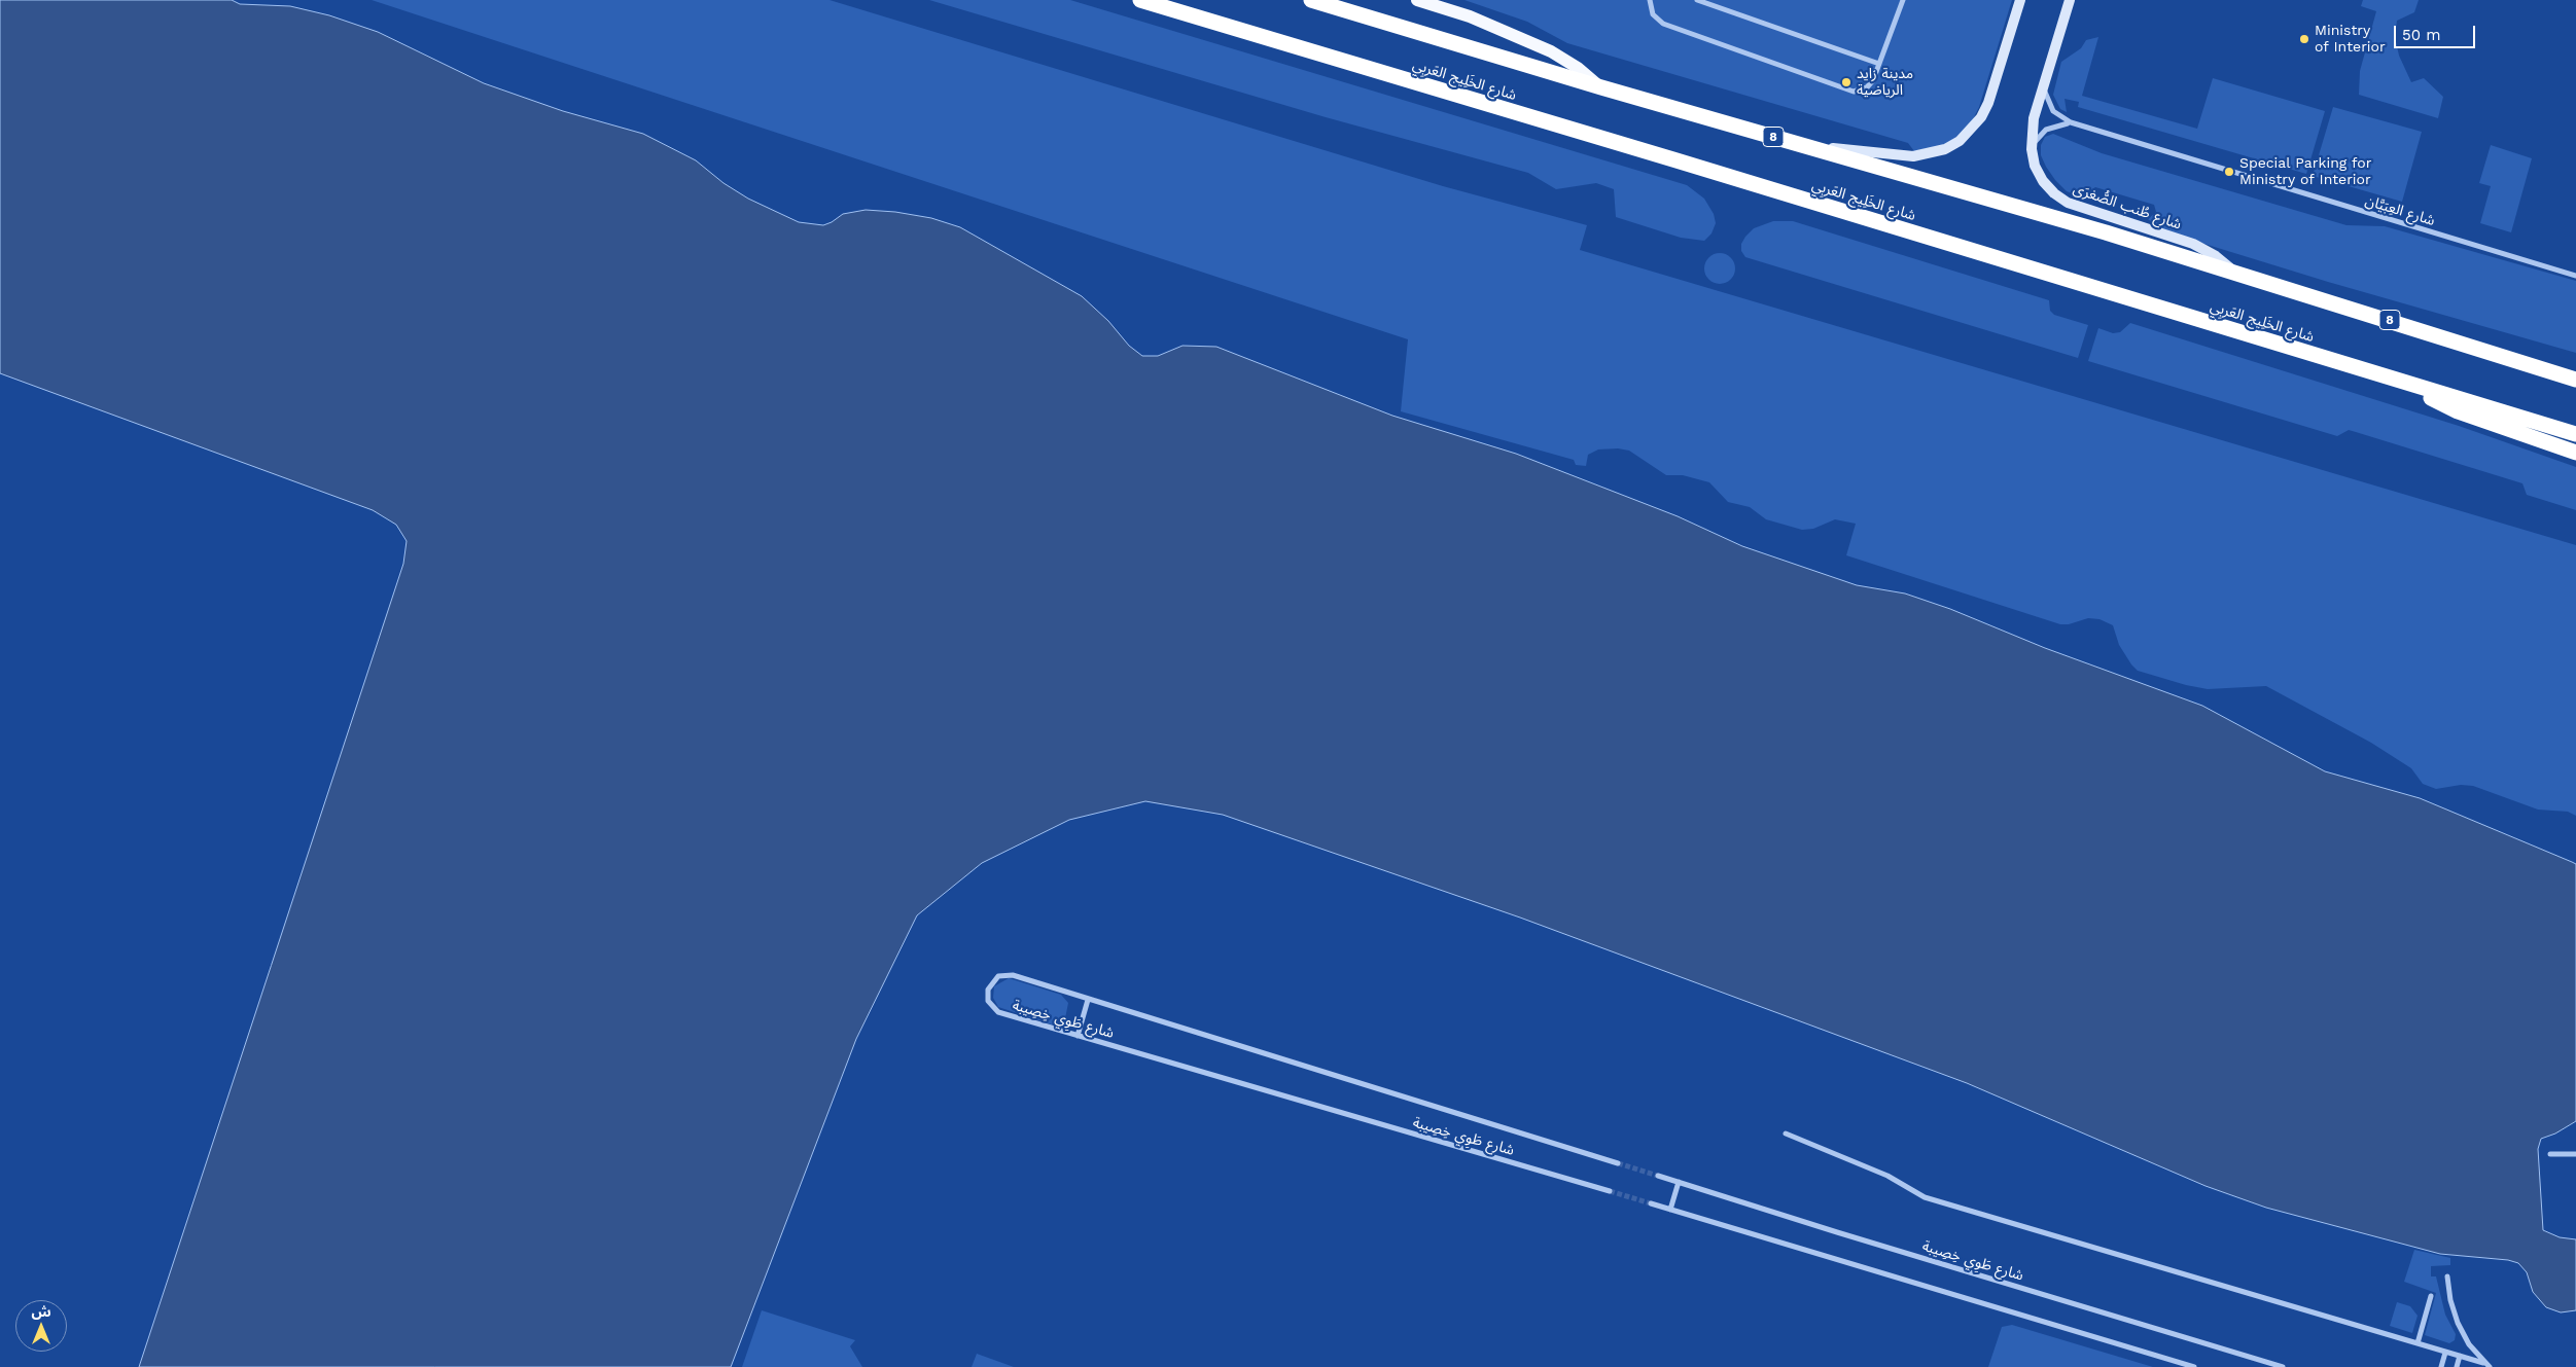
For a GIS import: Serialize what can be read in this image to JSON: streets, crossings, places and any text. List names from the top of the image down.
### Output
{
  "streets": {
    "highway": ["شارع الخَلِيج العَربِي", "8"],
    "street": ["شارع طُنب الصُّغرَى", "شارع العِبَيَّان", "شارع طَوِي خِصِيبة"]
  },
  "crossings": [
    ["8", "شارع طُنب الصُّغرَى"],
    ["شارع طُنب الصُّغرَى", "شارع العِبَيَّان"]
  ],
  "places": ["Ministry of Interior", "مدينة زايد الرياضية", "Special Parking for Ministry of Interior"],
  "scale_bar": "50 m",
  "north": "top"
}
